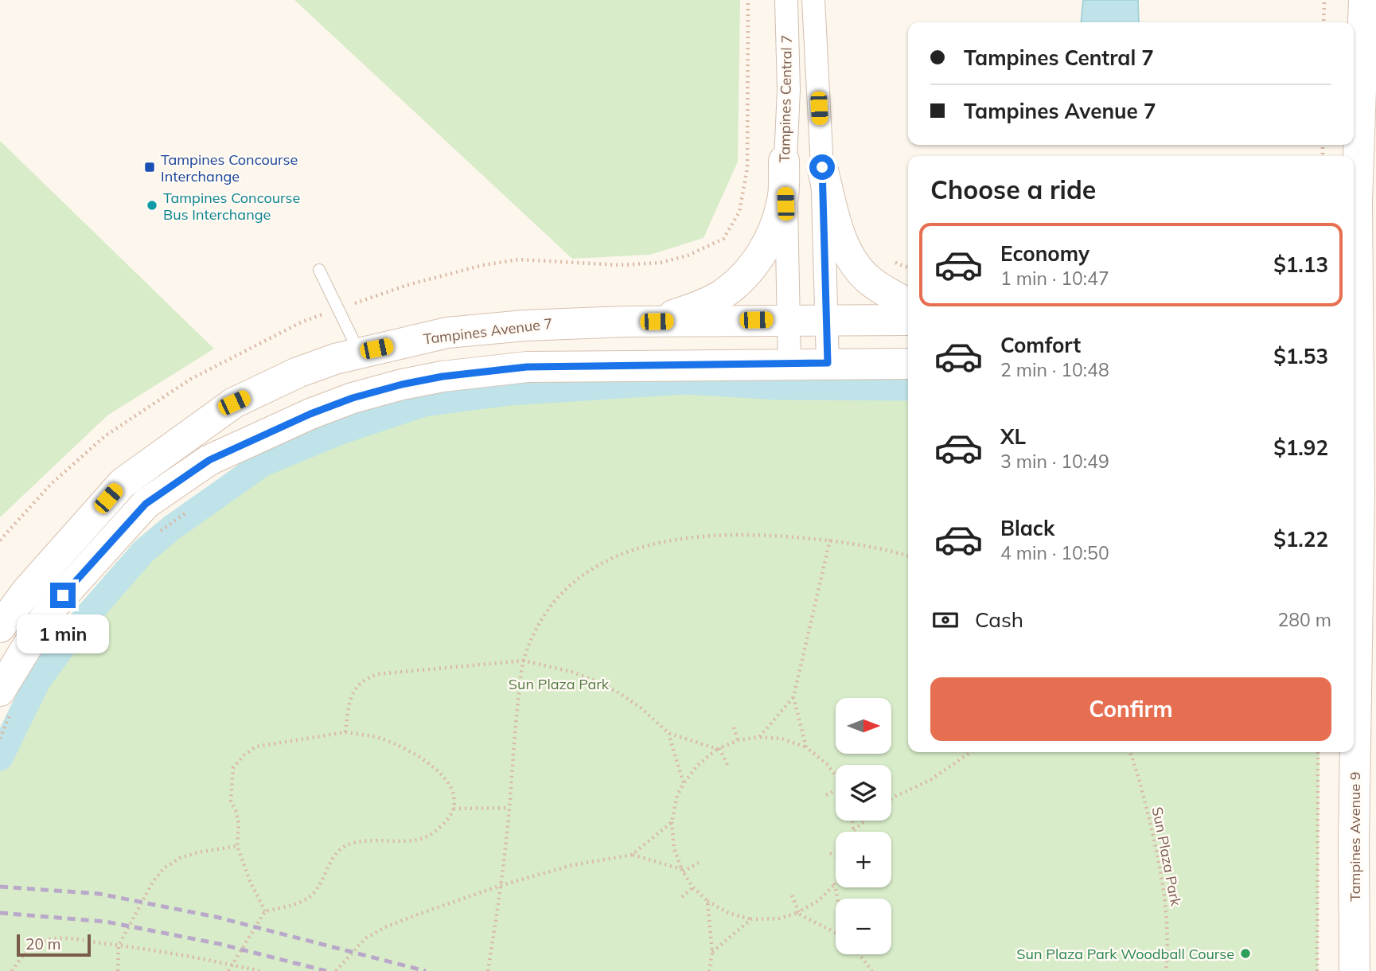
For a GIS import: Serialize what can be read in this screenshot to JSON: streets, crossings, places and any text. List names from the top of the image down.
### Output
{
  "streets": {
    "main road": ["Tampines Avenue 7", "Tampines Avenue 9"],
    "street": ["Tampines Central 7"],
    "path": ["Sun Plaza Park"]
  },
  "crossings": [
    ["Tampines Central 7", "Tampines Avenue 7"]
  ],
  "parks": ["Sun Plaza Park"],
  "places": {
    "transit": ["Tampines Concourse Interchange"],
    "other": ["Tampines Concourse Bus Interchange", "Sun Plaza Park Woodball Course"]
  },
  "scale_bar": "20 m",
  "north": "right",
  "page": {
    "banner": ["Tampines Central 7", "Tampines Avenue 7"],
    "heading": "Choose a ride",
    "list": [
      {
        "name": "Economy",
        "note": "1 min · 10:47",
        "value": "$1.13"
      },
      {
        "name": "Comfort",
        "note": "2 min · 10:48",
        "value": "$1.53"
      },
      {
        "name": "XL",
        "note": "3 min · 10:49",
        "value": "$1.92"
      },
      {
        "name": "Black",
        "note": "4 min · 10:50",
        "value": "$1.22"
      }
    ],
    "pay": ["Cash", "280 m"],
    "bubble": "1 min",
    "buttons": "Confirm",
    "map_buttons": ["+", "−"],
    "scale": "20 m"
  }
}
